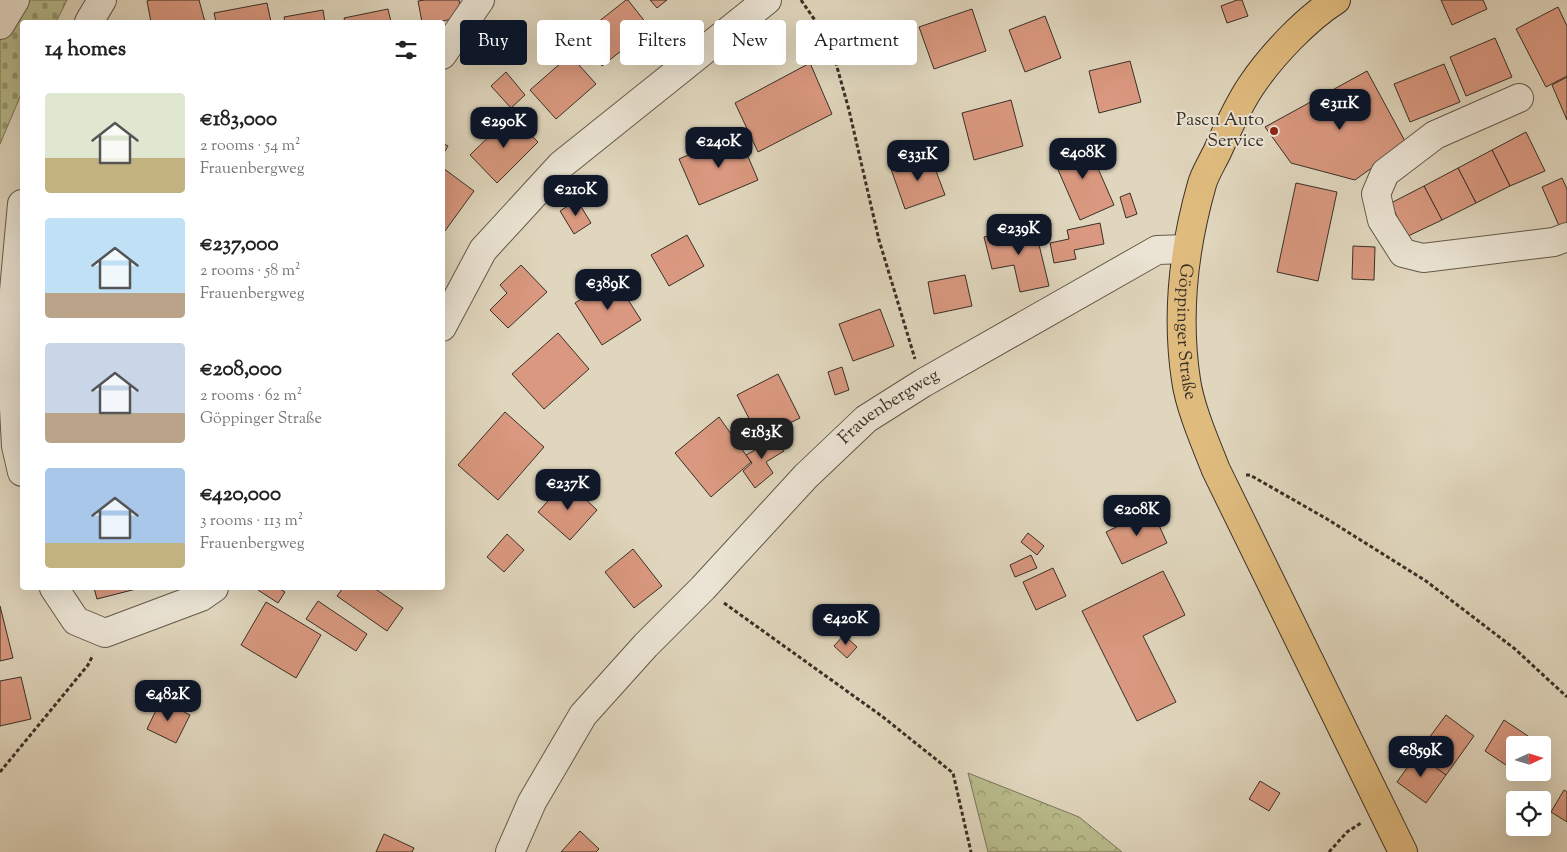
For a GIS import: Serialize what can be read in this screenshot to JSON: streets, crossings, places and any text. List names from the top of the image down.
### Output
{
  "streets": {
    "main road": ["Göppinger Straße"],
    "street": ["Frauenbergweg"]
  },
  "crossings": [
    ["Göppinger Straße", "Frauenbergweg"]
  ],
  "places": ["Pascu Auto Service"],
  "north": "right",
  "page": {
    "chip": [
      "Buy",
      "Rent",
      "Filters",
      "New",
      "Apartment"
    ],
    "heading": "14 homes",
    "list": [
      {
        "name": "€183,000",
        "note": "2 rooms · 54 m² · Frauenbergweg"
      },
      {
        "name": "€237,000",
        "note": "2 rooms · 58 m² · Frauenbergweg"
      },
      {
        "name": "€208,000",
        "note": "2 rooms · 62 m² · Göppinger Straße"
      },
      {
        "name": "€420,000",
        "note": "3 rooms · 113 m² · Frauenbergweg"
      }
    ],
    "price": [
      "€311K",
      "€290K",
      "€240K",
      "€408K",
      "€331K",
      "€210K",
      "€239K",
      "€389K",
      "€183K",
      "€237K",
      "€208K",
      "€420K",
      "€482K",
      "€859K"
    ]
  }
}
